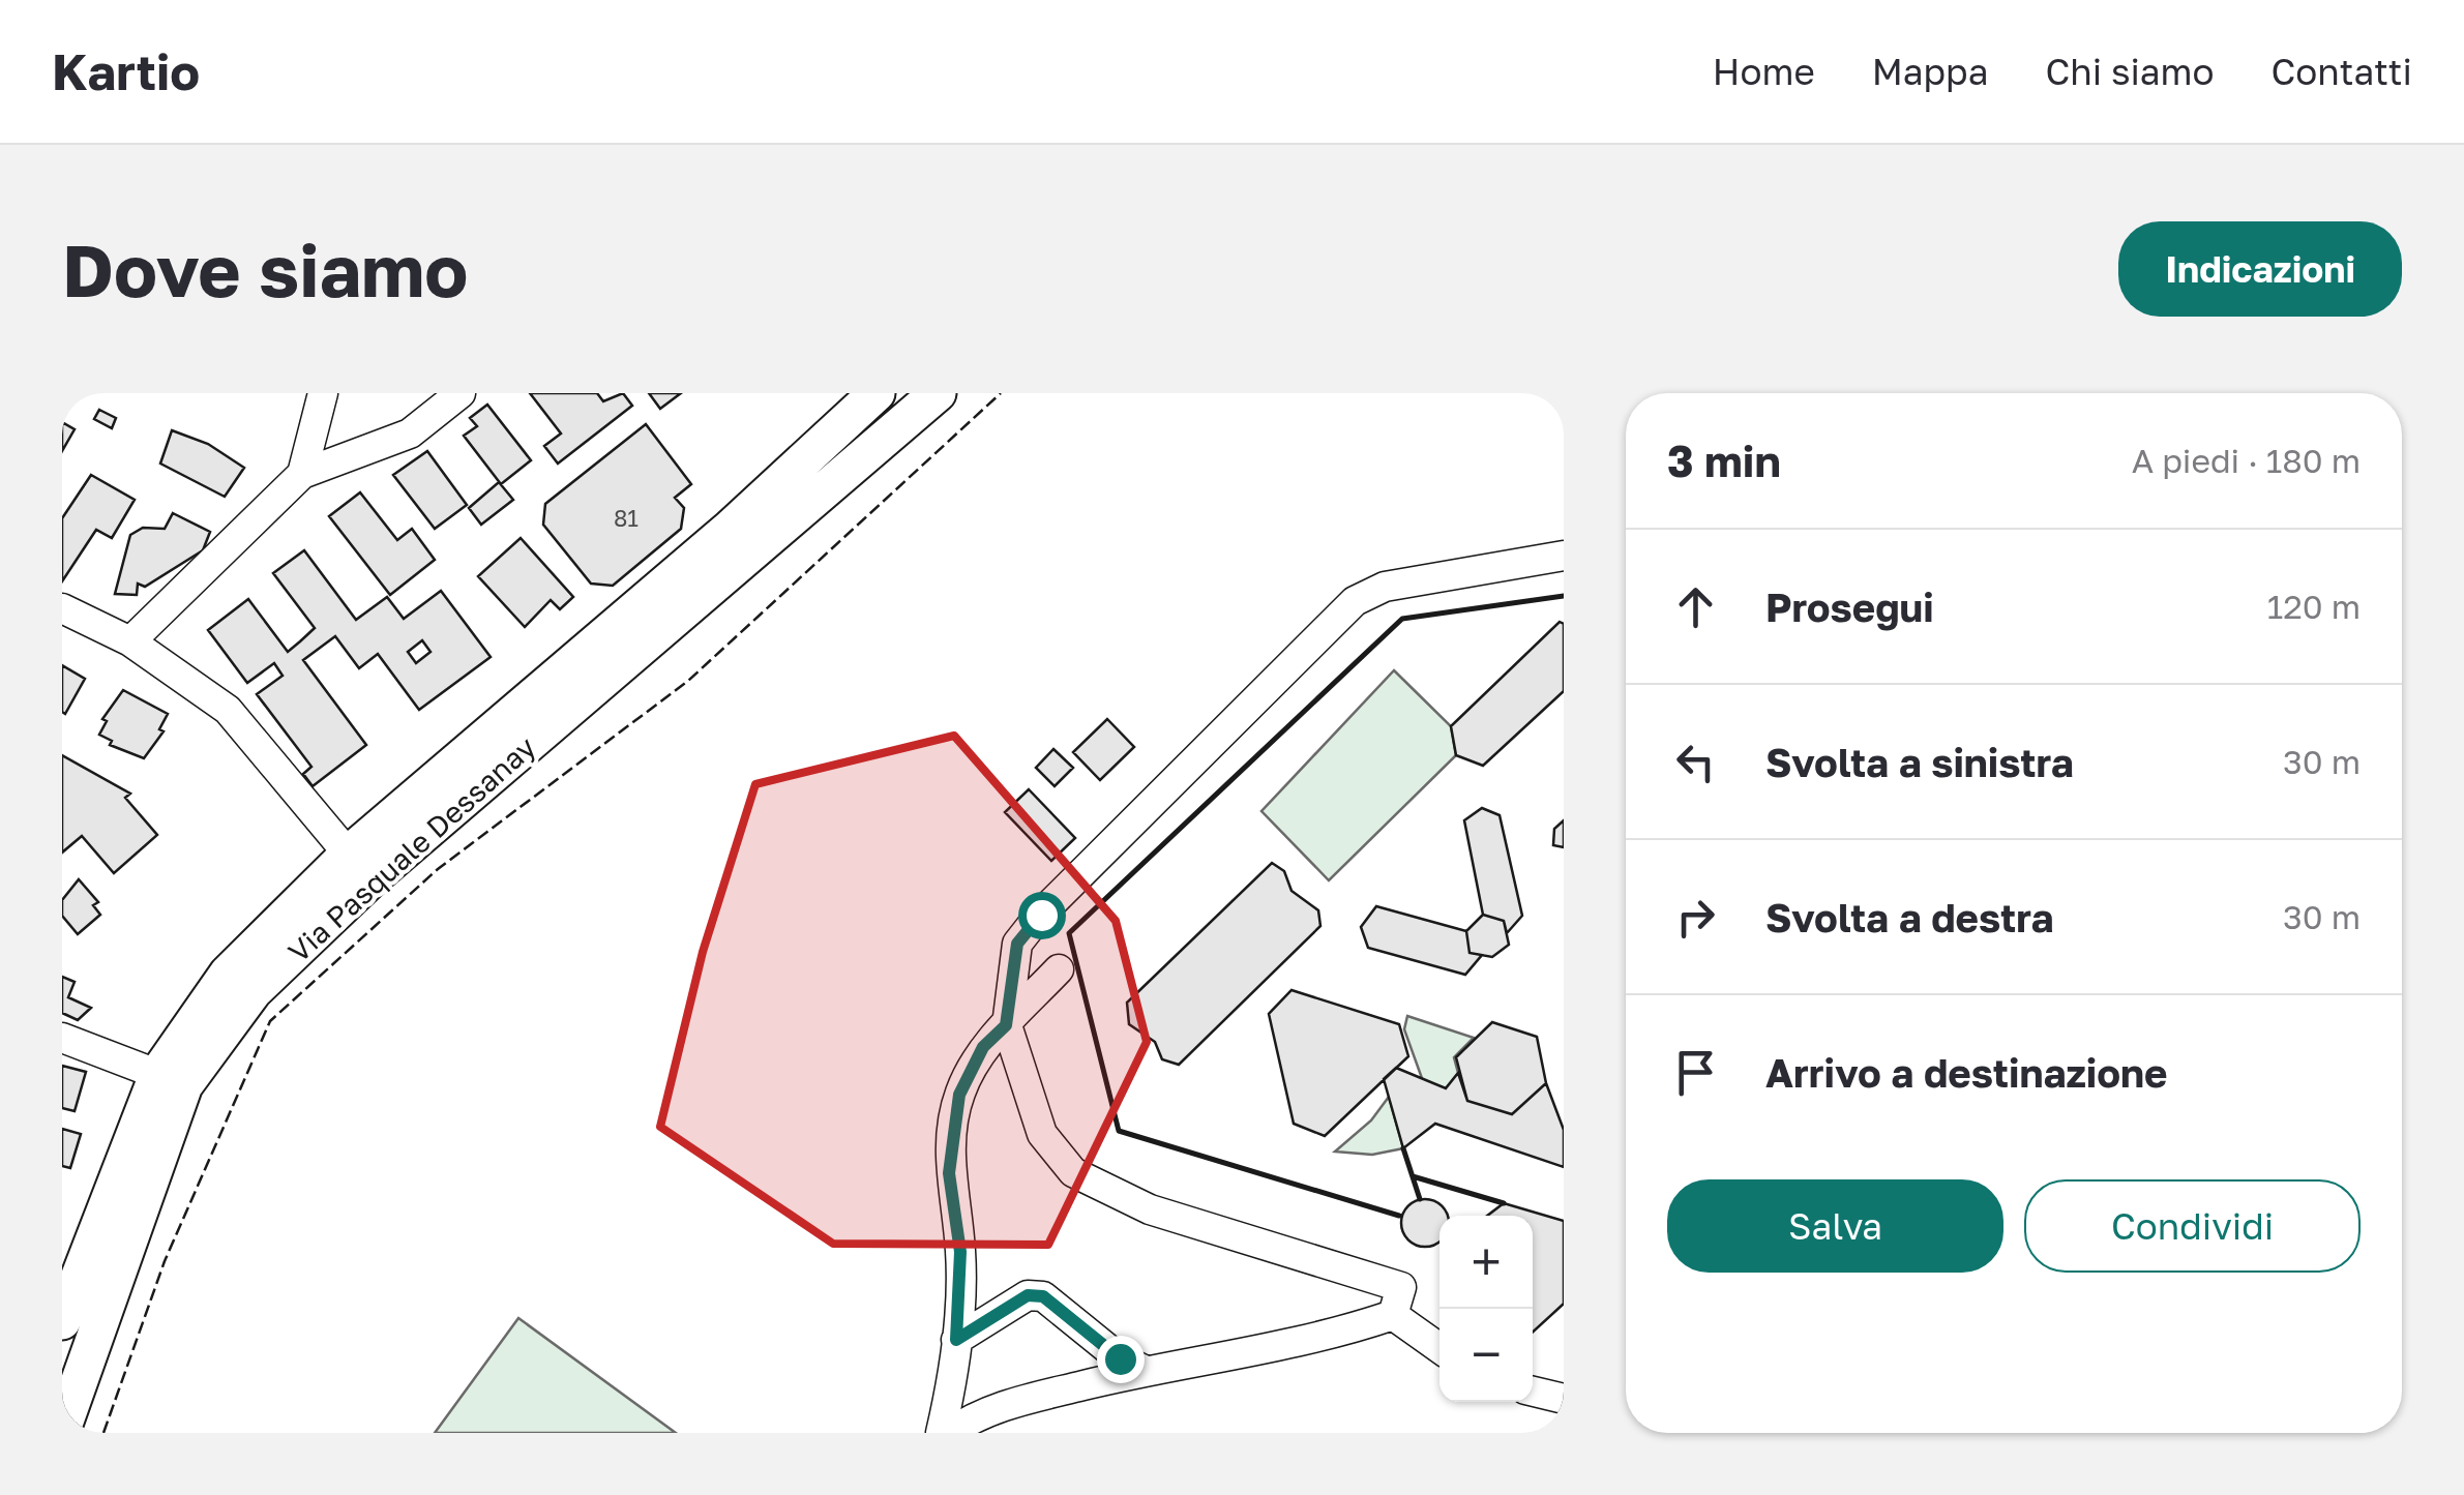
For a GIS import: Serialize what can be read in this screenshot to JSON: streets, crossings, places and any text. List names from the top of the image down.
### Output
{
  "streets": {
    "main road": ["Via Pasquale Dessanay"]
  },
  "house_numbers": ["81"],
  "page": {
    "header": "Kartio",
    "nav": [
      "Home",
      "Mappa",
      "Chi siamo",
      "Contatti"
    ],
    "buttons": [
      "Indicazioni",
      ["Salva", "Condividi"]
    ],
    "title": "Dove siamo",
    "heading": ["3 min", "A piedi · 180 m"],
    "list": [
      ["Prosegui", "120 m"],
      ["Svolta a sinistra", "30 m"],
      ["Svolta a destra", "30 m"],
      "Arrivo a destinazione"
    ],
    "map_buttons": ["+", "−"]
  }
}
